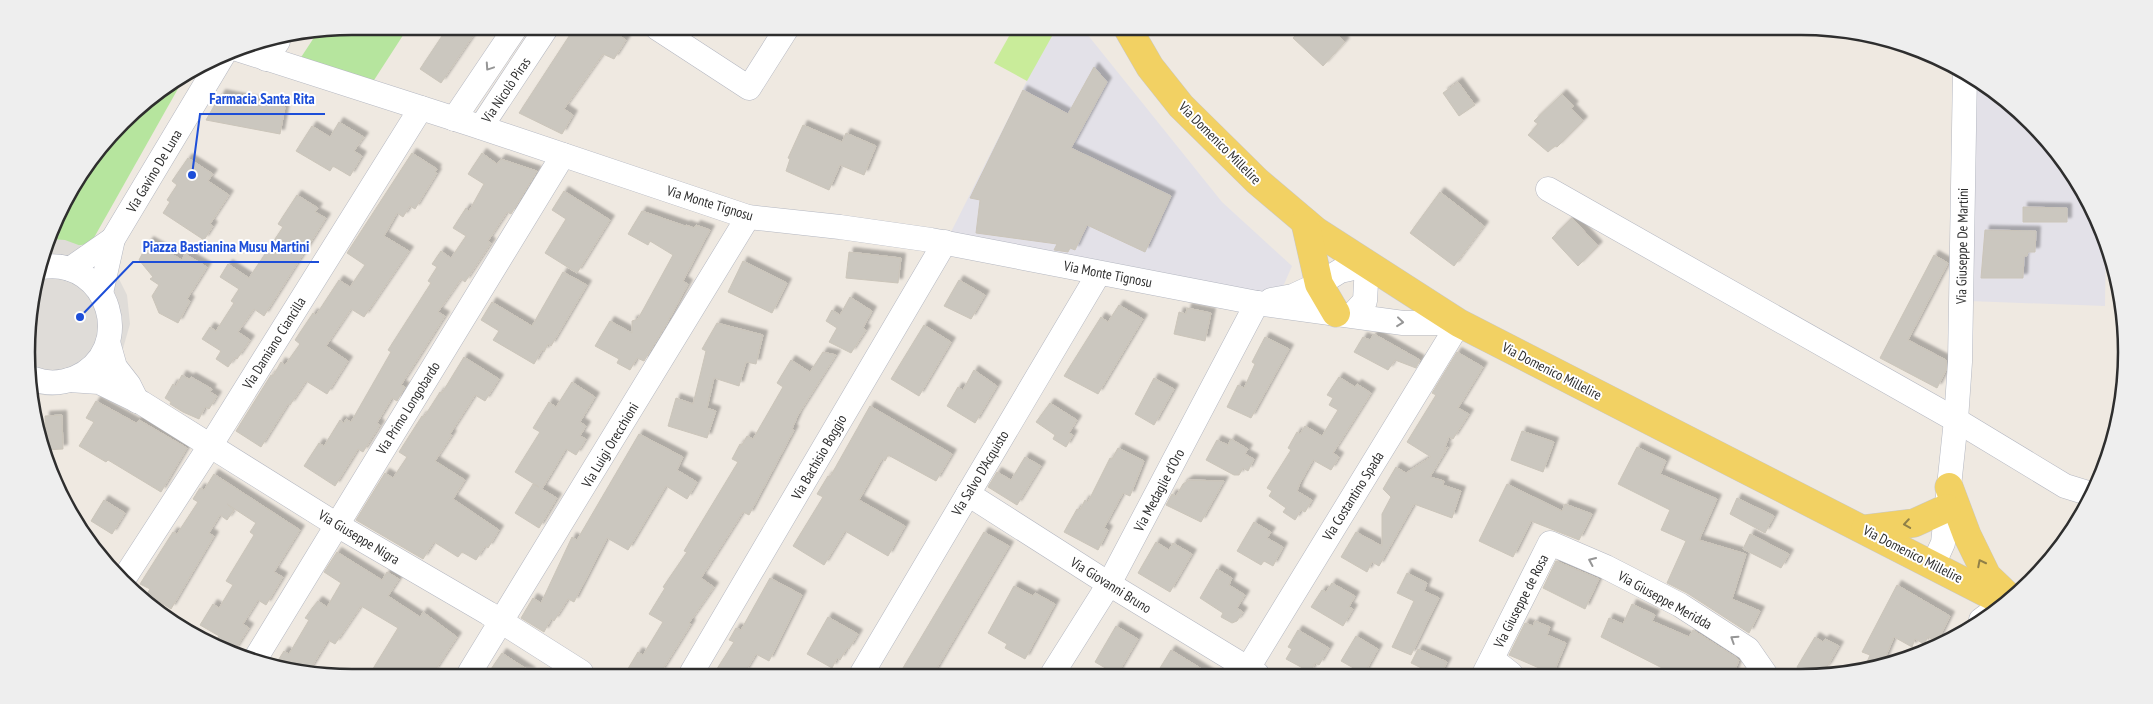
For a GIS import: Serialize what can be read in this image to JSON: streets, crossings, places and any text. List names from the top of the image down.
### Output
{
  "streets": {
    "main road": ["Via Domenico Millelire"],
    "street": [
      "Via Nicolò Piras",
      "Via Gavino De Luna",
      "Via Monte Tignosu",
      "Via Giuseppe De Martini",
      "Via Damiano Ciancilla",
      "Via Primo Longobardo",
      "Via Luigi Orecchioni",
      "Via Bachisio Boggio",
      "Via Salvo D'Acquisto",
      "Via Medaglie d'Oro",
      "Via Costantino Spada",
      "Via Giuseppe Nigra",
      "Via Giovanni Bruno",
      "Via Giuseppe Meridda",
      "Via Giuseppe de Rosa"
    ]
  },
  "crossings": [
    ["Via Nicolò Piras", "Via Monte Tignosu"],
    ["Via Domenico Millelire", "Via Monte Tignosu"],
    ["Via Domenico Millelire", "Via Giuseppe De Martini"],
    ["Via Domenico Millelire", "Via Costantino Spada"],
    ["Via Monte Tignosu", "Via Damiano Ciancilla"],
    ["Via Monte Tignosu", "Via Primo Longobardo"],
    ["Via Monte Tignosu", "Via Luigi Orecchioni"],
    ["Via Monte Tignosu", "Via Bachisio Boggio"],
    ["Via Monte Tignosu", "Via Salvo D'Acquisto"],
    ["Via Monte Tignosu", "Via Medaglie d'Oro"],
    ["Via Monte Tignosu", "Via Costantino Spada"],
    ["Via Damiano Ciancilla", "Via Giuseppe Nigra"],
    ["Via Primo Longobardo", "Via Giuseppe Nigra"],
    ["Via Luigi Orecchioni", "Via Giuseppe Nigra"],
    ["Via Salvo D'Acquisto", "Via Giovanni Bruno"],
    ["Via Medaglie d'Oro", "Via Giovanni Bruno"],
    ["Via Giuseppe Meridda", "Via Giuseppe de Rosa"]
  ],
  "one_way": ["Via Giuseppe Meridda"],
  "places": ["Farmacia Santa Rita", "Piazza Bastianina Musu Martini"]
}
